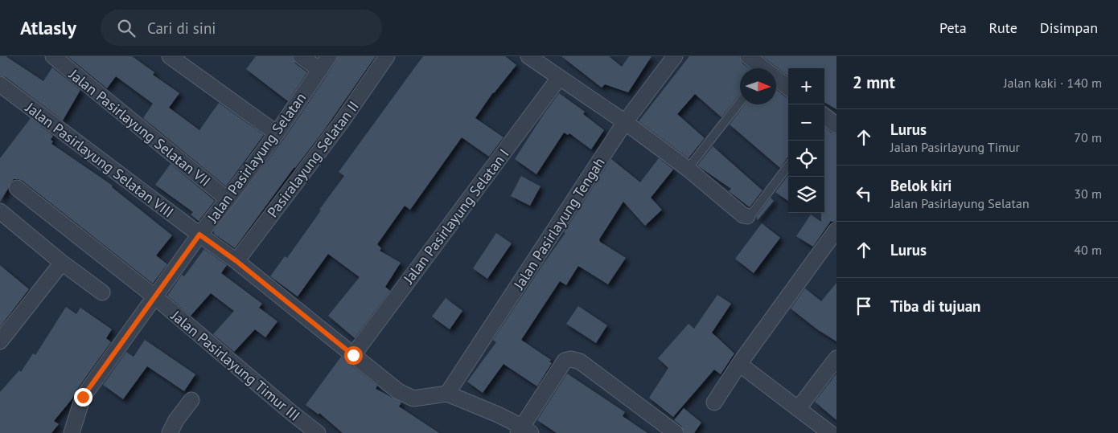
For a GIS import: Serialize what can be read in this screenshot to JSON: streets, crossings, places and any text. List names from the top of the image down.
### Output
{
  "streets": {
    "street": [
      "Jalan Pasirlayung Selatan VII",
      "Jalan Pasirlayung Selatan",
      "Pasiralayung Selatan II",
      "Jalan Pasirlayung Selatan VIII",
      "Jalan Pasirlayung Selatan I",
      "Jalan Pasirlayung Tengah",
      "Jalan Pasirlayung Timur III"
    ]
  },
  "crossings": [
    ["Jalan Pasirlayung Selatan VII", "Jalan Pasirlayung Selatan"],
    ["Jalan Pasirlayung Selatan", "Jalan Pasirlayung Selatan VIII"],
    ["Jalan Pasirlayung Selatan", "Jalan Pasirlayung Timur III"],
    ["Pasiralayung Selatan II", "Jalan Pasirlayung Selatan VIII"],
    ["Jalan Pasirlayung Selatan VIII", "Jalan Pasirlayung Selatan I"],
    ["Jalan Pasirlayung Selatan VIII", "Jalan Pasirlayung Tengah"]
  ],
  "north": "right",
  "page": {
    "header": "Atlasly",
    "search": "Cari di sini",
    "nav": ["Peta", "Rute", "Disimpan"],
    "heading": ["2 mnt", "Jalan kaki · 140 m"],
    "map_buttons": ["+", "−"],
    "list": [
      ["Lurus", "Jalan Pasirlayung Timur", "70 m"],
      ["Belok kiri", "Jalan Pasirlayung Selatan", "30 m"],
      ["Lurus", "40 m"],
      "Tiba di tujuan"
    ]
  }
}
